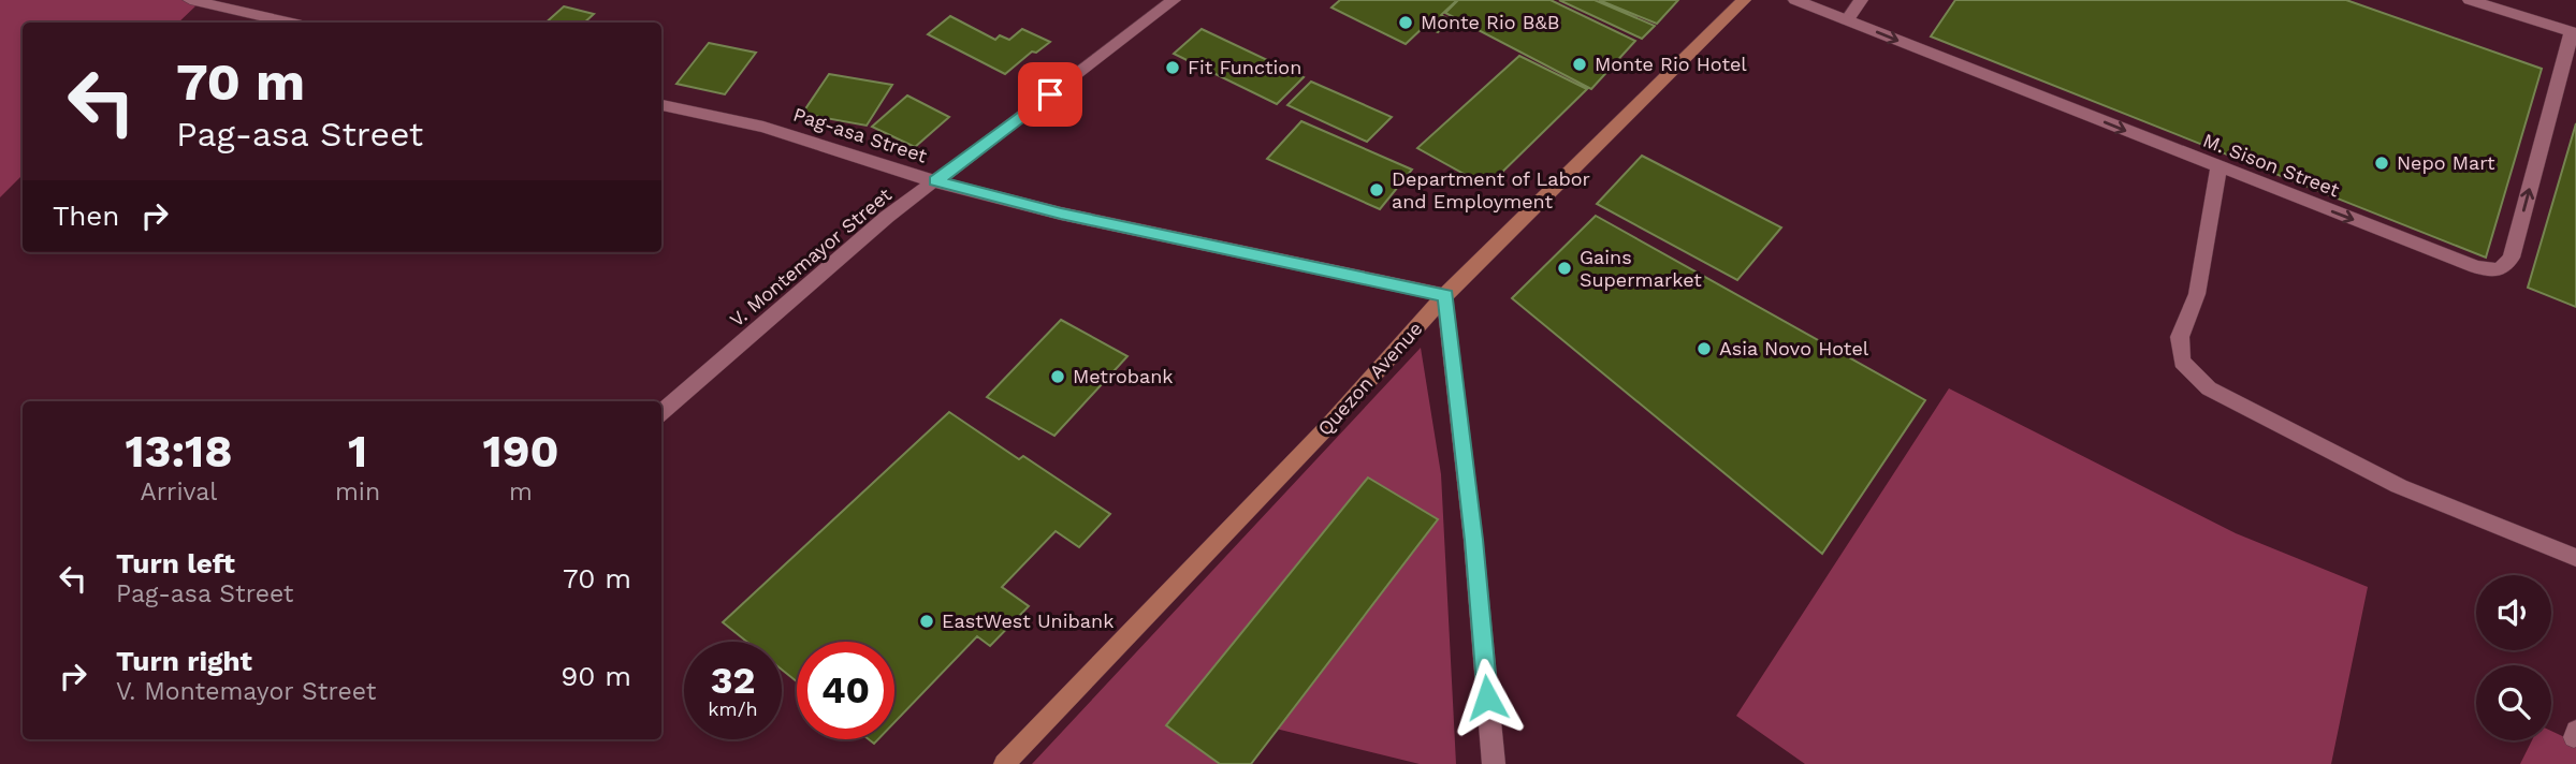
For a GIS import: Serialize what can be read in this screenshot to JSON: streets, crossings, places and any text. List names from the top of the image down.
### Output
{
  "streets": {
    "main road": ["Quezon Avenue"],
    "street": ["Pag-asa Street", "M. Sison Street", "V. Montemayor Street"]
  },
  "crossings": [
    ["Pag-asa Street", "V. Montemayor Street"],
    ["Pag-asa Street", "Quezon Avenue"]
  ],
  "places": [
    "Monte Rio B&B",
    "Monte Rio Hotel",
    "Fit Function",
    "Nepo Mart",
    "Department of Labor and Employment",
    "Gains Supermarket",
    "Asia Novo Hotel",
    "Metrobank",
    "EastWest Unibank"
  ],
  "page": {
    "turn": ["70 m", "Pag-asa Street"],
    "then": "Then",
    "eta": [
      "13:18",
      "Arrival",
      "1",
      "min",
      "190",
      "m"
    ],
    "list": [
      {
        "name": "Turn left",
        "note": "Pag-asa Street",
        "value": "70 m"
      },
      {
        "name": "Turn right",
        "note": "V. Montemayor Street",
        "value": "90 m"
      }
    ],
    "speed": "32 km/h",
    "limit": "40"
  }
}
